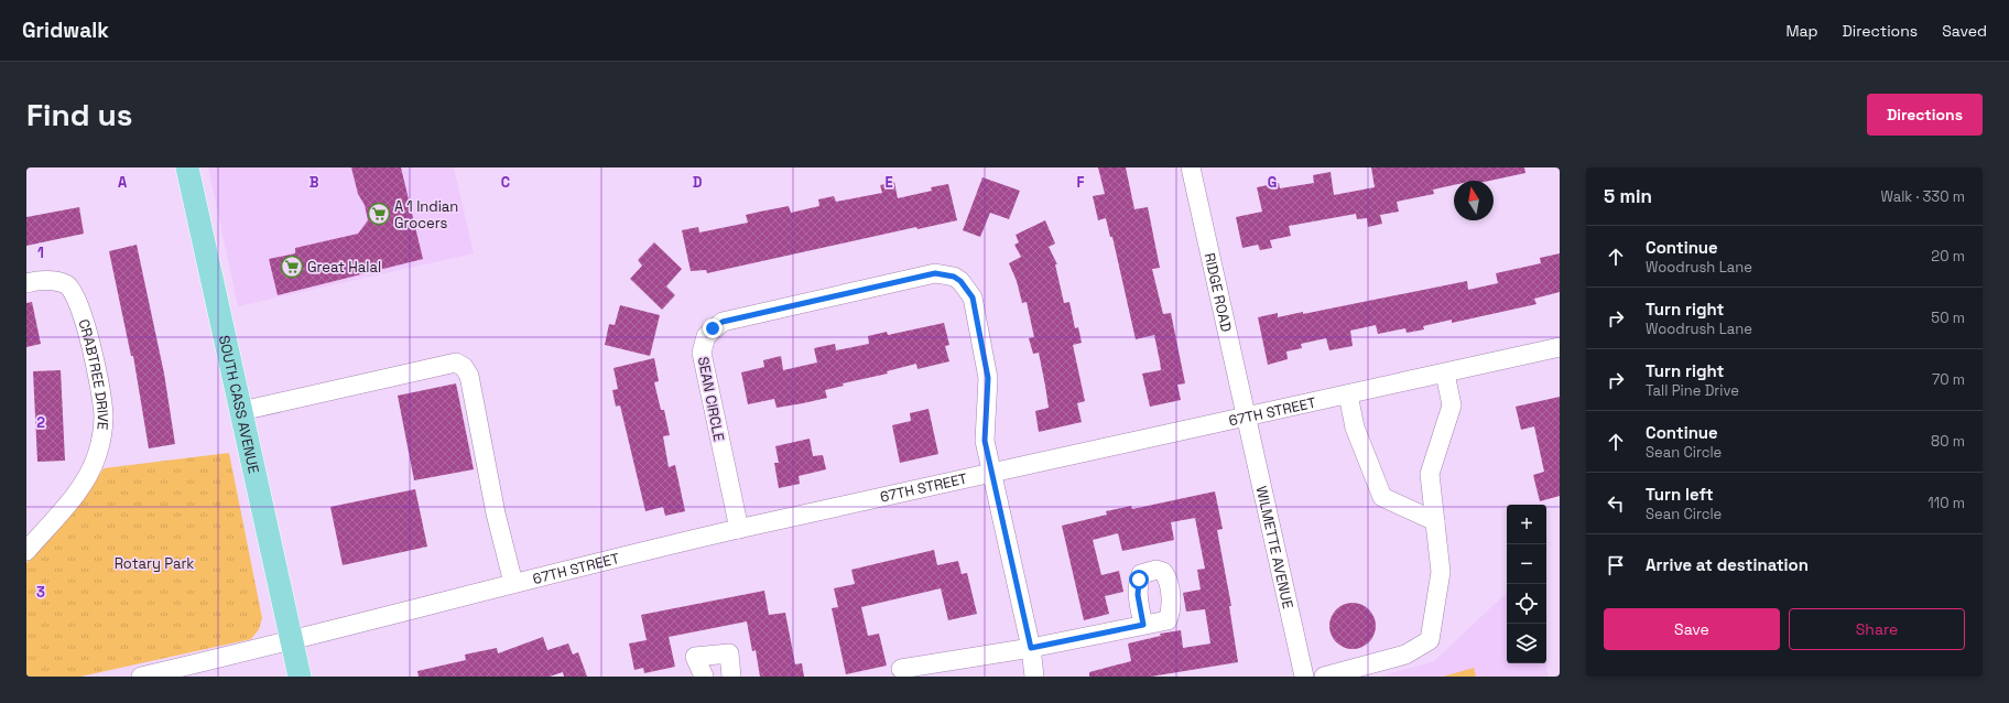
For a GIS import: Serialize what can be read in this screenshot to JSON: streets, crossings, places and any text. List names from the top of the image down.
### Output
{
  "streets": {
    "main road": ["SOUTH CASS AVENUE"],
    "street": [
      "RIDGE ROAD",
      "CRABTREE DRIVE",
      "SEAN CIRCLE",
      "67TH STREET",
      "WILMETTE AVENUE"
    ]
  },
  "crossings": [
    ["RIDGE ROAD", "67TH STREET"],
    ["RIDGE ROAD", "WILMETTE AVENUE"],
    ["SEAN CIRCLE", "67TH STREET"],
    ["SOUTH CASS AVENUE", "67TH STREET"],
    ["67TH STREET", "WILMETTE AVENUE"]
  ],
  "parks": ["Rotary Park"],
  "places": {
    "supermarket": ["A 1 Indian Grocers", "Great Halal"]
  },
  "north": "top",
  "page": {
    "header": "Gridwalk",
    "nav": ["Map", "Directions", "Saved"],
    "buttons": [
      "Directions",
      ["Save", "Share"]
    ],
    "title": "Find us",
    "heading": ["5 min", "Walk · 330 m"],
    "list": [
      ["Continue", "Woodrush Lane", "20 m"],
      ["Turn right", "Woodrush Lane", "50 m"],
      ["Turn right", "Tall Pine Drive", "70 m"],
      ["Continue", "Sean Circle", "80 m"],
      ["Turn left", "Sean Circle", "110 m"],
      "Arrive at destination"
    ],
    "map_buttons": ["+", "−"]
  },
  "grid": {
    "columns": [
      "A",
      "B",
      "C",
      "D",
      "E",
      "F",
      "G"
    ],
    "rows": ["1", "2", "3"]
  }
}
